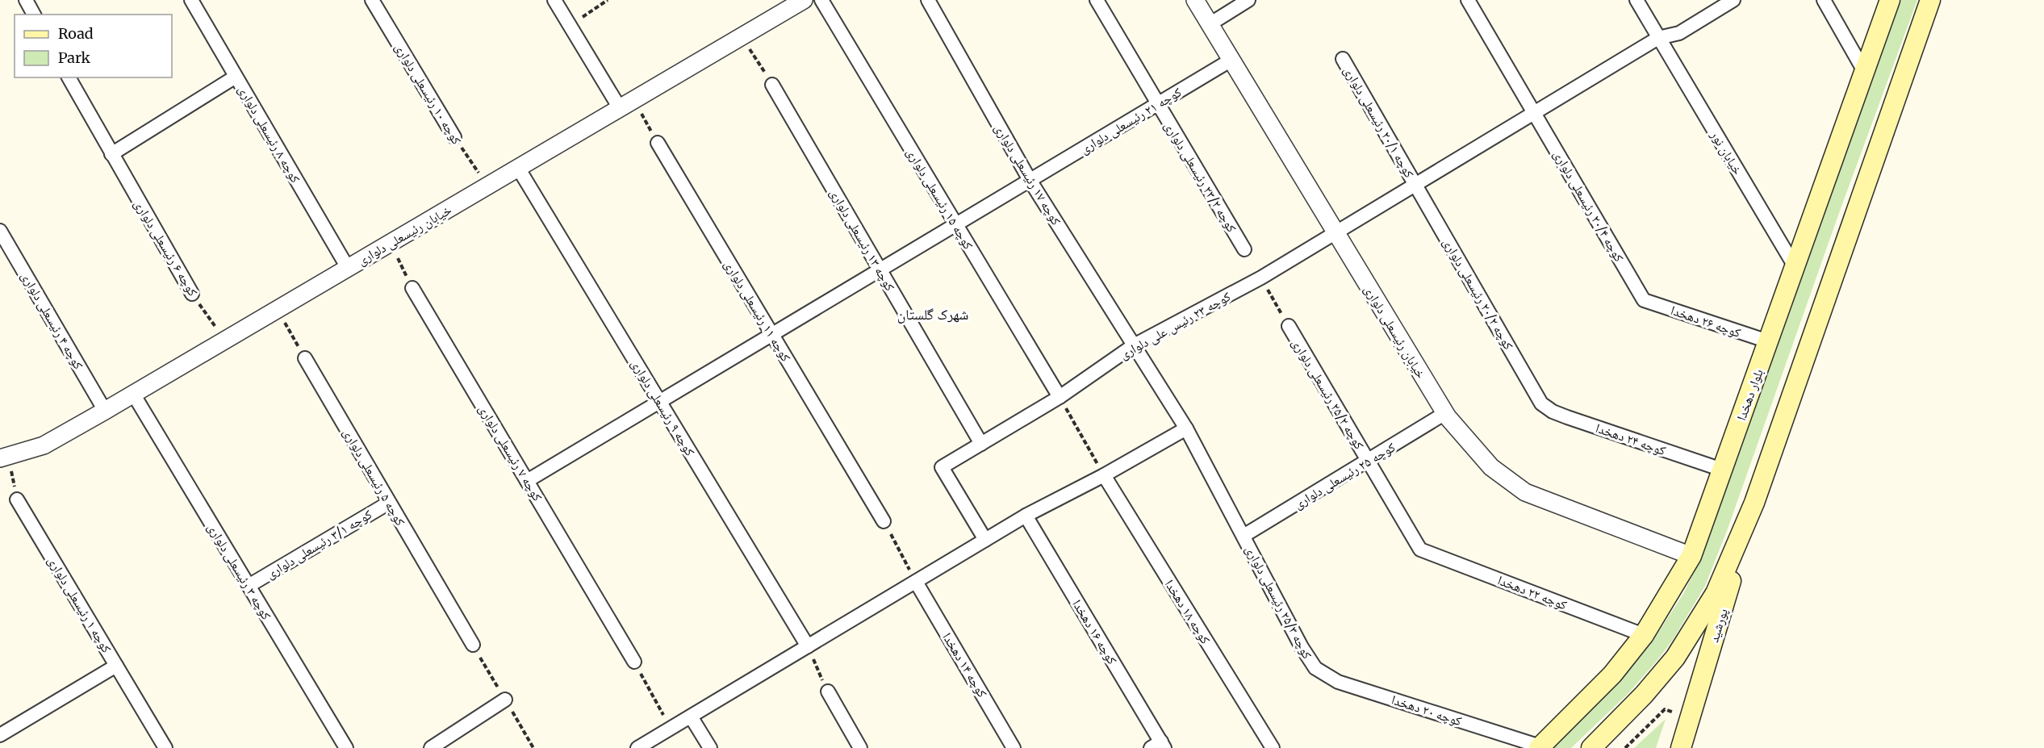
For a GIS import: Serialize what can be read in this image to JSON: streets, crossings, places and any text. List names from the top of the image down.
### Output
{
  "streets": {
    "main road": ["بلوار دهخدا", "پورشید"],
    "street": [
      "کوچه ۱۰ رئیسعلی دلواری",
      "کوچه ۲۱ رئیسعلی دلواری",
      "کوچه ۲۰/۱ رئیسعلی دلواری",
      "کوچه ۸ رئیسعلی دلواری",
      "خیابان نور",
      "کوچه ۱۷ رئیسعلی دلواری",
      "کوچه ۲۳/۲ رئیسعلی دلواری",
      "کوچه ۱۵ رئیسعلی دلواری",
      "کوچه ۲۰/۴ رئیسعلی دلواری",
      "خیابان رئیسعلی دلواری",
      "کوچه ۱۳ رئیسعلی دلواری",
      "کوچه ۶ رئیسعلی دلواری",
      "کوچه ۲۰/۲ رئیسعلی دلواری",
      "کوچه ۱۱ رئیسعلی دلواری",
      "کوچه ۴ رئیسعلی دلواری",
      "کوچه ۲۶ دهخدا",
      "کوچه ۲۳ رئیس علی دلواری",
      "کوچه ۲۵/۲ رئیسعلی دلواری",
      "کوچه ۹ رئیسعلی دلواری",
      "کوچه ۲۴ دهخدا",
      "کوچه ۷ رئیسعلی دلواری",
      "کوچه ۲۵ رئیسعلی دلواری",
      "کوچه ۵ رئیسعلی دلواری",
      "کوچه ۳/۱ رئیسعلی دلواری",
      "کوچه ۳ رئیسعلی دلواری",
      "کوچه ۲۲ دهخدا",
      "کوچه ۲۵/۳ رئیسعلی دلواری",
      "کوچه ۱ رئیسعلی دلواری",
      "کوچه ۱۸ دهخدا",
      "کوچه ۱۶ دهخدا",
      "کوچه ۱۴ دهخدا",
      "کوچه ۲۰ دهخدا"
    ]
  },
  "crossings": [
    ["کوچه ۱۰ رئیسعلی دلواری", "خیابان رئیسعلی دلواری"],
    ["کوچه ۲۱ رئیسعلی دلواری", "کوچه ۱۷ رئیسعلی دلواری"],
    ["کوچه ۲۱ رئیسعلی دلواری", "کوچه ۲۳/۲ رئیسعلی دلواری"],
    ["کوچه ۲۱ رئیسعلی دلواری", "کوچه ۱۵ رئیسعلی دلواری"],
    ["کوچه ۲۱ رئیسعلی دلواری", "خیابان رئیسعلی دلواری"],
    ["کوچه ۲۱ رئیسعلی دلواری", "کوچه ۱۳ رئیسعلی دلواری"],
    ["کوچه ۲۱ رئیسعلی دلواری", "کوچه ۱۱ رئیسعلی دلواری"],
    ["کوچه ۲۱ رئیسعلی دلواری", "کوچه ۹ رئیسعلی دلواری"],
    ["کوچه ۲۱ رئیسعلی دلواری", "کوچه ۷ رئیسعلی دلواری"],
    ["کوچه ۲۰/۱ رئیسعلی دلواری", "کوچه ۲۰/۲ رئیسعلی دلواری"],
    ["کوچه ۲۰/۱ رئیسعلی دلواری", "کوچه ۲۳ رئیس علی دلواری"],
    ["کوچه ۸ رئیسعلی دلواری", "خیابان رئیسعلی دلواری"],
    ["خیابان نور", "کوچه ۲۳ رئیس علی دلواری"],
    ["خیابان نور", "بلوار دهخدا"],
    ["کوچه ۱۷ رئیسعلی دلواری", "کوچه ۲۳ رئیس علی دلواری"],
    ["کوچه ۱۷ رئیسعلی دلواری", "کوچه ۲۵/۳ رئیسعلی دلواری"],
    ["کوچه ۱۵ رئیسعلی دلواری", "کوچه ۲۳ رئیس علی دلواری"],
    ["کوچه ۲۰/۴ رئیسعلی دلواری", "کوچه ۲۶ دهخدا"],
    ["کوچه ۲۰/۴ رئیسعلی دلواری", "کوچه ۲۳ رئیس علی دلواری"],
    ["خیابان رئیسعلی دلواری", "کوچه ۶ رئیسعلی دلواری"],
    ["خیابان رئیسعلی دلواری", "کوچه ۴ رئیسعلی دلواری"],
    ["خیابان رئیسعلی دلواری", "کوچه ۲۳ رئیس علی دلواری"],
    ["خیابان رئیسعلی دلواری", "بلوار دهخدا"],
    ["خیابان رئیسعلی دلواری", "کوچه ۹ رئیسعلی دلواری"],
    ["خیابان رئیسعلی دلواری", "کوچه ۲۵ رئیسعلی دلواری"],
    ["خیابان رئیسعلی دلواری", "کوچه ۳ رئیسعلی دلواری"],
    ["کوچه ۱۳ رئیسعلی دلواری", "کوچه ۲۳ رئیس علی دلواری"],
    ["کوچه ۲۰/۲ رئیسعلی دلواری", "کوچه ۲۳ رئیس علی دلواری"],
    ["کوچه ۲۰/۲ رئیسعلی دلواری", "کوچه ۲۴ دهخدا"],
    ["کوچه ۲۶ دهخدا", "بلوار دهخدا"],
    ["کوچه ۲۵/۲ رئیسعلی دلواری", "کوچه ۲۵ رئیسعلی دلواری"],
    ["کوچه ۲۵/۲ رئیسعلی دلواری", "کوچه ۲۲ دهخدا"],
    ["بلوار دهخدا", "کوچه ۲۴ دهخدا"],
    ["بلوار دهخدا", "کوچه ۲۲ دهخدا"],
    ["بلوار دهخدا", "کوچه ۲۰ دهخدا"],
    ["کوچه ۲۵ رئیسعلی دلواری", "کوچه ۲۵/۳ رئیسعلی دلواری"],
    ["کوچه ۵ رئیسعلی دلواری", "کوچه ۳/۱ رئیسعلی دلواری"],
    ["کوچه ۳/۱ رئیسعلی دلواری", "کوچه ۳ رئیسعلی دلواری"],
    ["کوچه ۲۵/۳ رئیسعلی دلواری", "کوچه ۲۰ دهخدا"]
  ],
  "districts": ["شهرک گلستان"],
  "legend": ["Road", "Park"]
}
